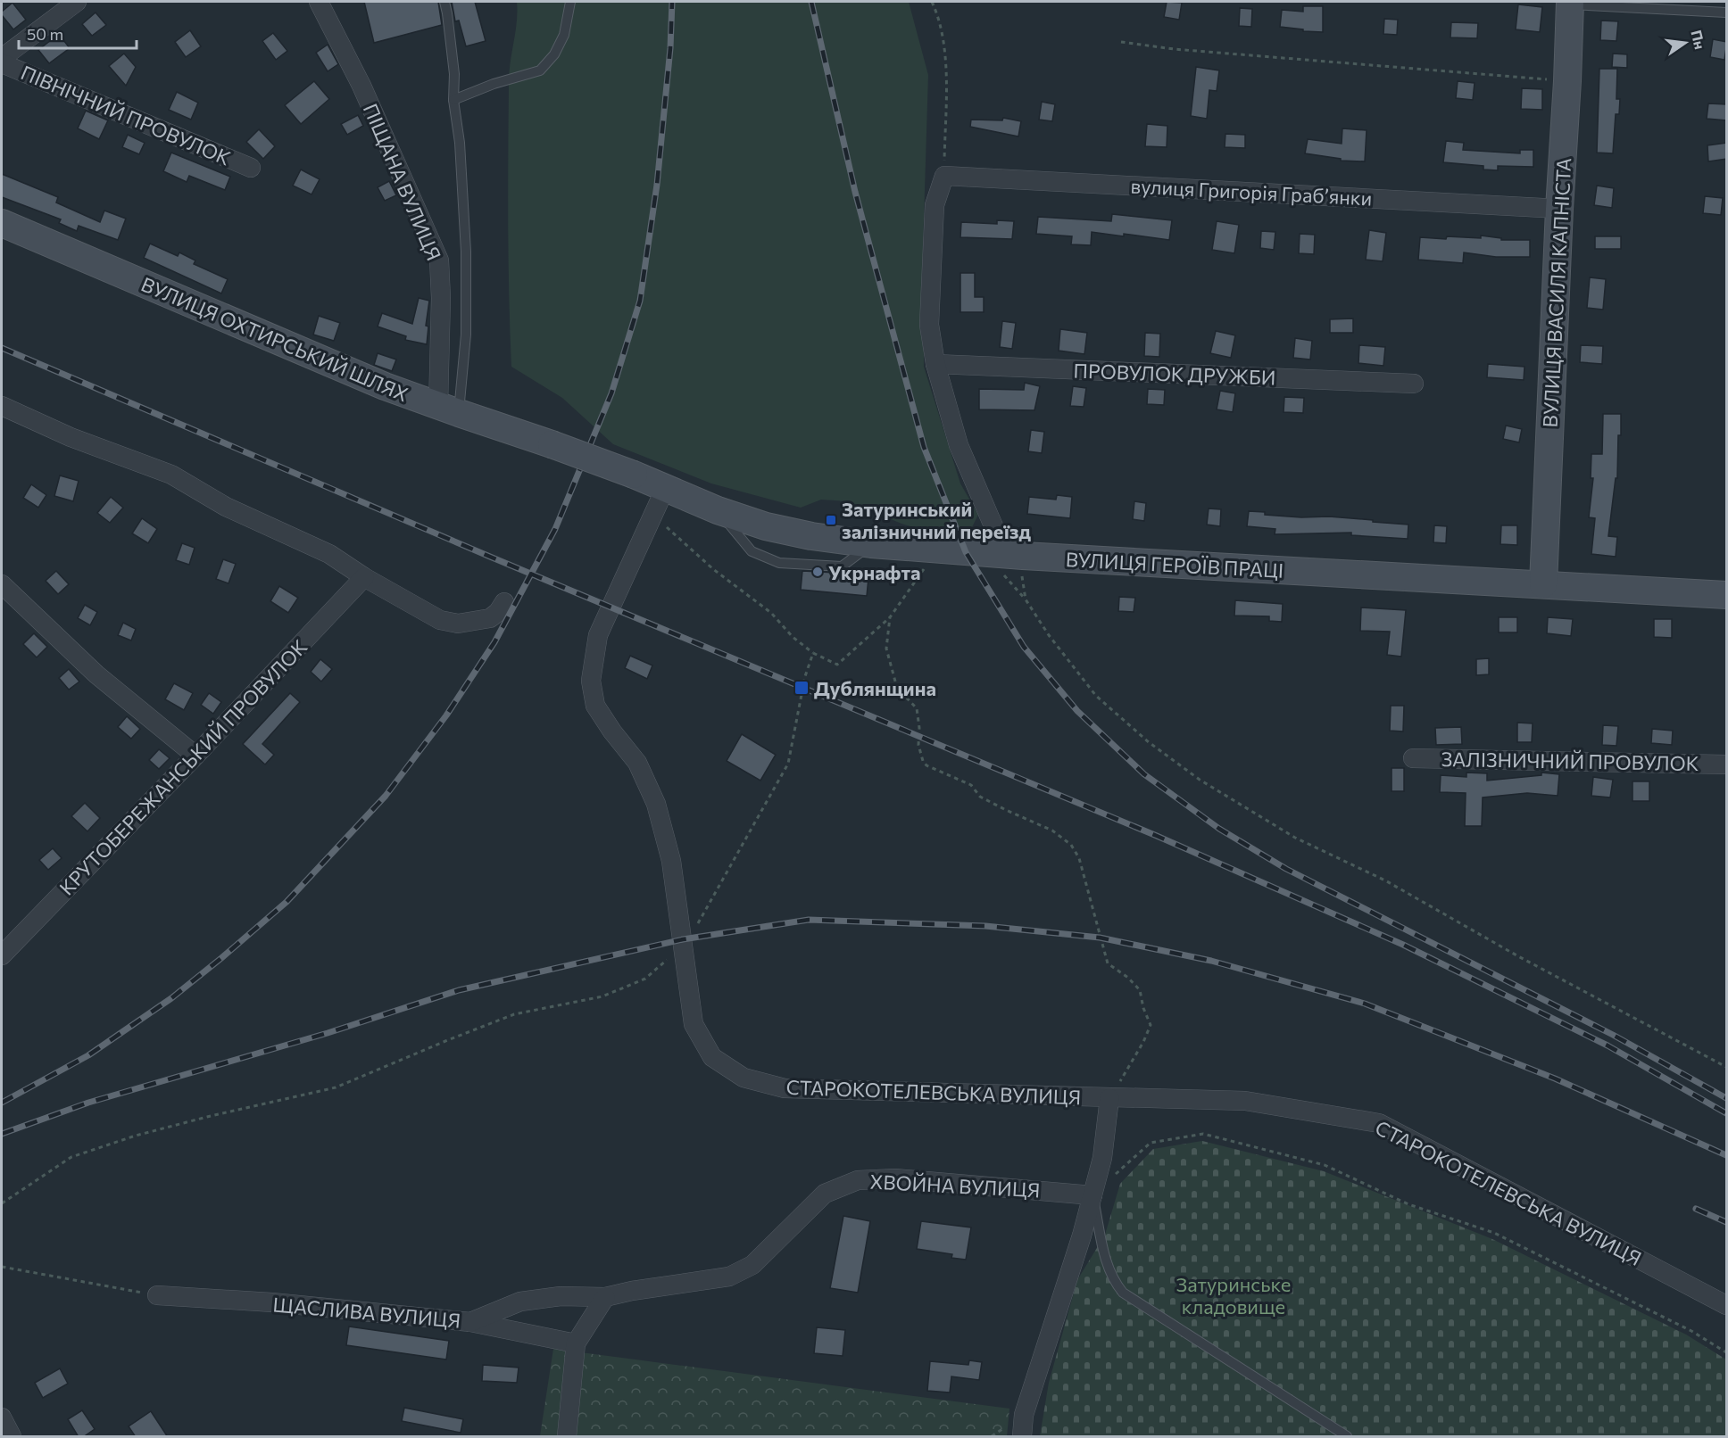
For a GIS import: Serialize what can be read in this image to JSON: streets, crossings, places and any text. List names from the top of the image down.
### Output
{
  "streets": {
    "main road": ["ВУЛИЦЯ ВАСИЛЯ КАПНІСТА", "ВУЛИЦЯ ОХТИРСЬКИЙ ШЛЯХ", "ВУЛИЦЯ ГЕРОЇВ ПРАЦІ"],
    "street": [
      "ПІВНІЧНИЙ ПРОВУЛОК",
      "ПІЩАНА ВУЛИЦЯ",
      "вулиця Григорія Грабʼянки",
      "ПРОВУЛОК ДРУЖБИ",
      "ЗАЛІЗНИЧНИЙ ПРОВУЛОК",
      "КРУТОБЕРЕЖАНСЬКИЙ ПРОВУЛОК",
      "СТАРОКОТЕЛЕВСЬКА ВУЛИЦЯ",
      "ХВОЙНА ВУЛИЦЯ",
      "ЩАСЛИВА ВУЛИЦЯ"
    ]
  },
  "crossings": [
    ["ПІЩАНА ВУЛИЦЯ", "ВУЛИЦЯ ОХТИРСЬКИЙ ШЛЯХ"],
    ["вулиця Григорія Грабʼянки", "ВУЛИЦЯ ВАСИЛЯ КАПНІСТА"],
    ["ВУЛИЦЯ ВАСИЛЯ КАПНІСТА", "ВУЛИЦЯ ГЕРОЇВ ПРАЦІ"],
    ["ВУЛИЦЯ ОХТИРСЬКИЙ ШЛЯХ", "ВУЛИЦЯ ГЕРОЇВ ПРАЦІ"],
    ["ВУЛИЦЯ ГЕРОЇВ ПРАЦІ", "СТАРОКОТЕЛЕВСЬКА ВУЛИЦЯ"],
    ["ХВОЙНА ВУЛИЦЯ", "ЩАСЛИВА ВУЛИЦЯ"]
  ],
  "parks": ["Затуринське кладовище"],
  "places": {
    "transit": ["Затуринський залізничний переїзд", "Дублянщина"],
    "other": ["Укрнафта"]
  },
  "scale_bar": "50 m",
  "north": "right"
}
